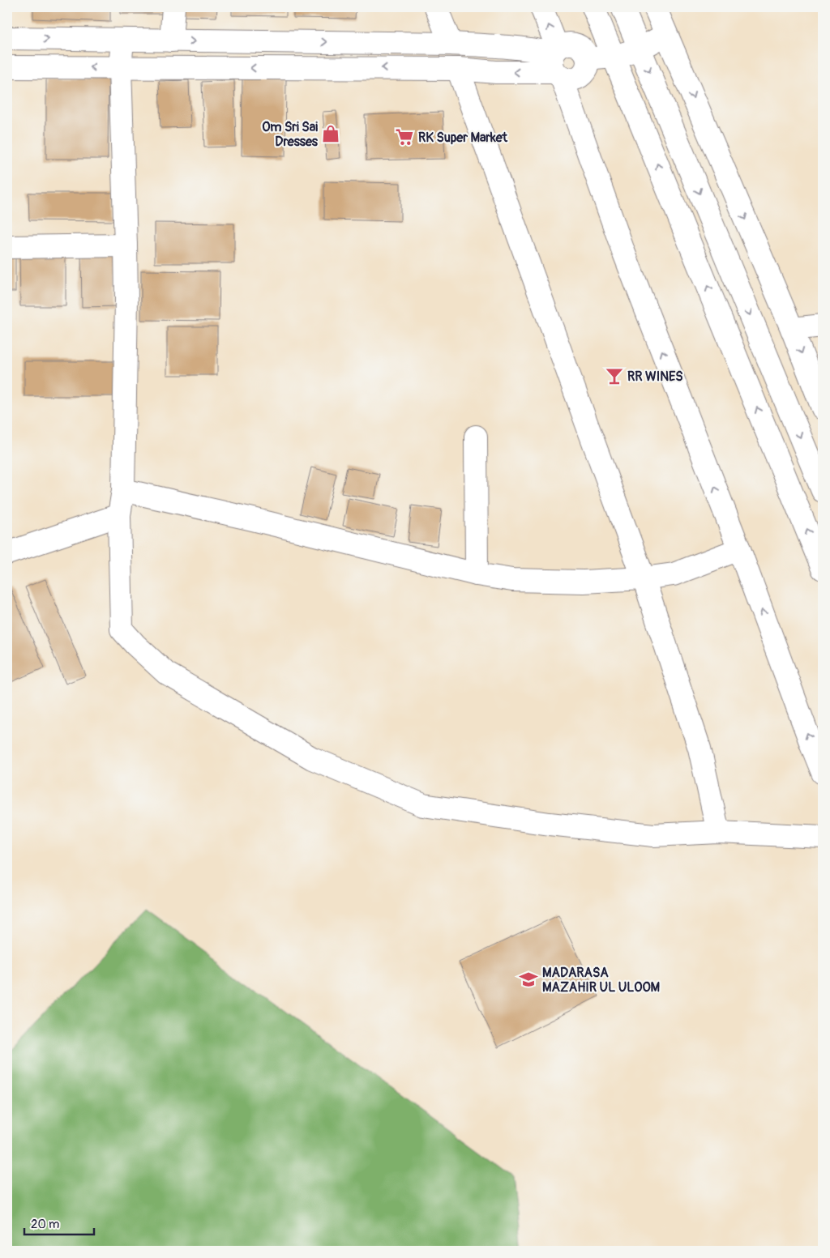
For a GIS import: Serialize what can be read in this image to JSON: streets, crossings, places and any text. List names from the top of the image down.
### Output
{
  "places": {
    "shop": ["Om Sri Sai Dresses"],
    "supermarket": ["RK Super Market"],
    "bar": ["RR WINES"],
    "school or university": ["MADARASA MAZAHIR UL ULOOM"]
  },
  "scale_bar": "20 m"
}
